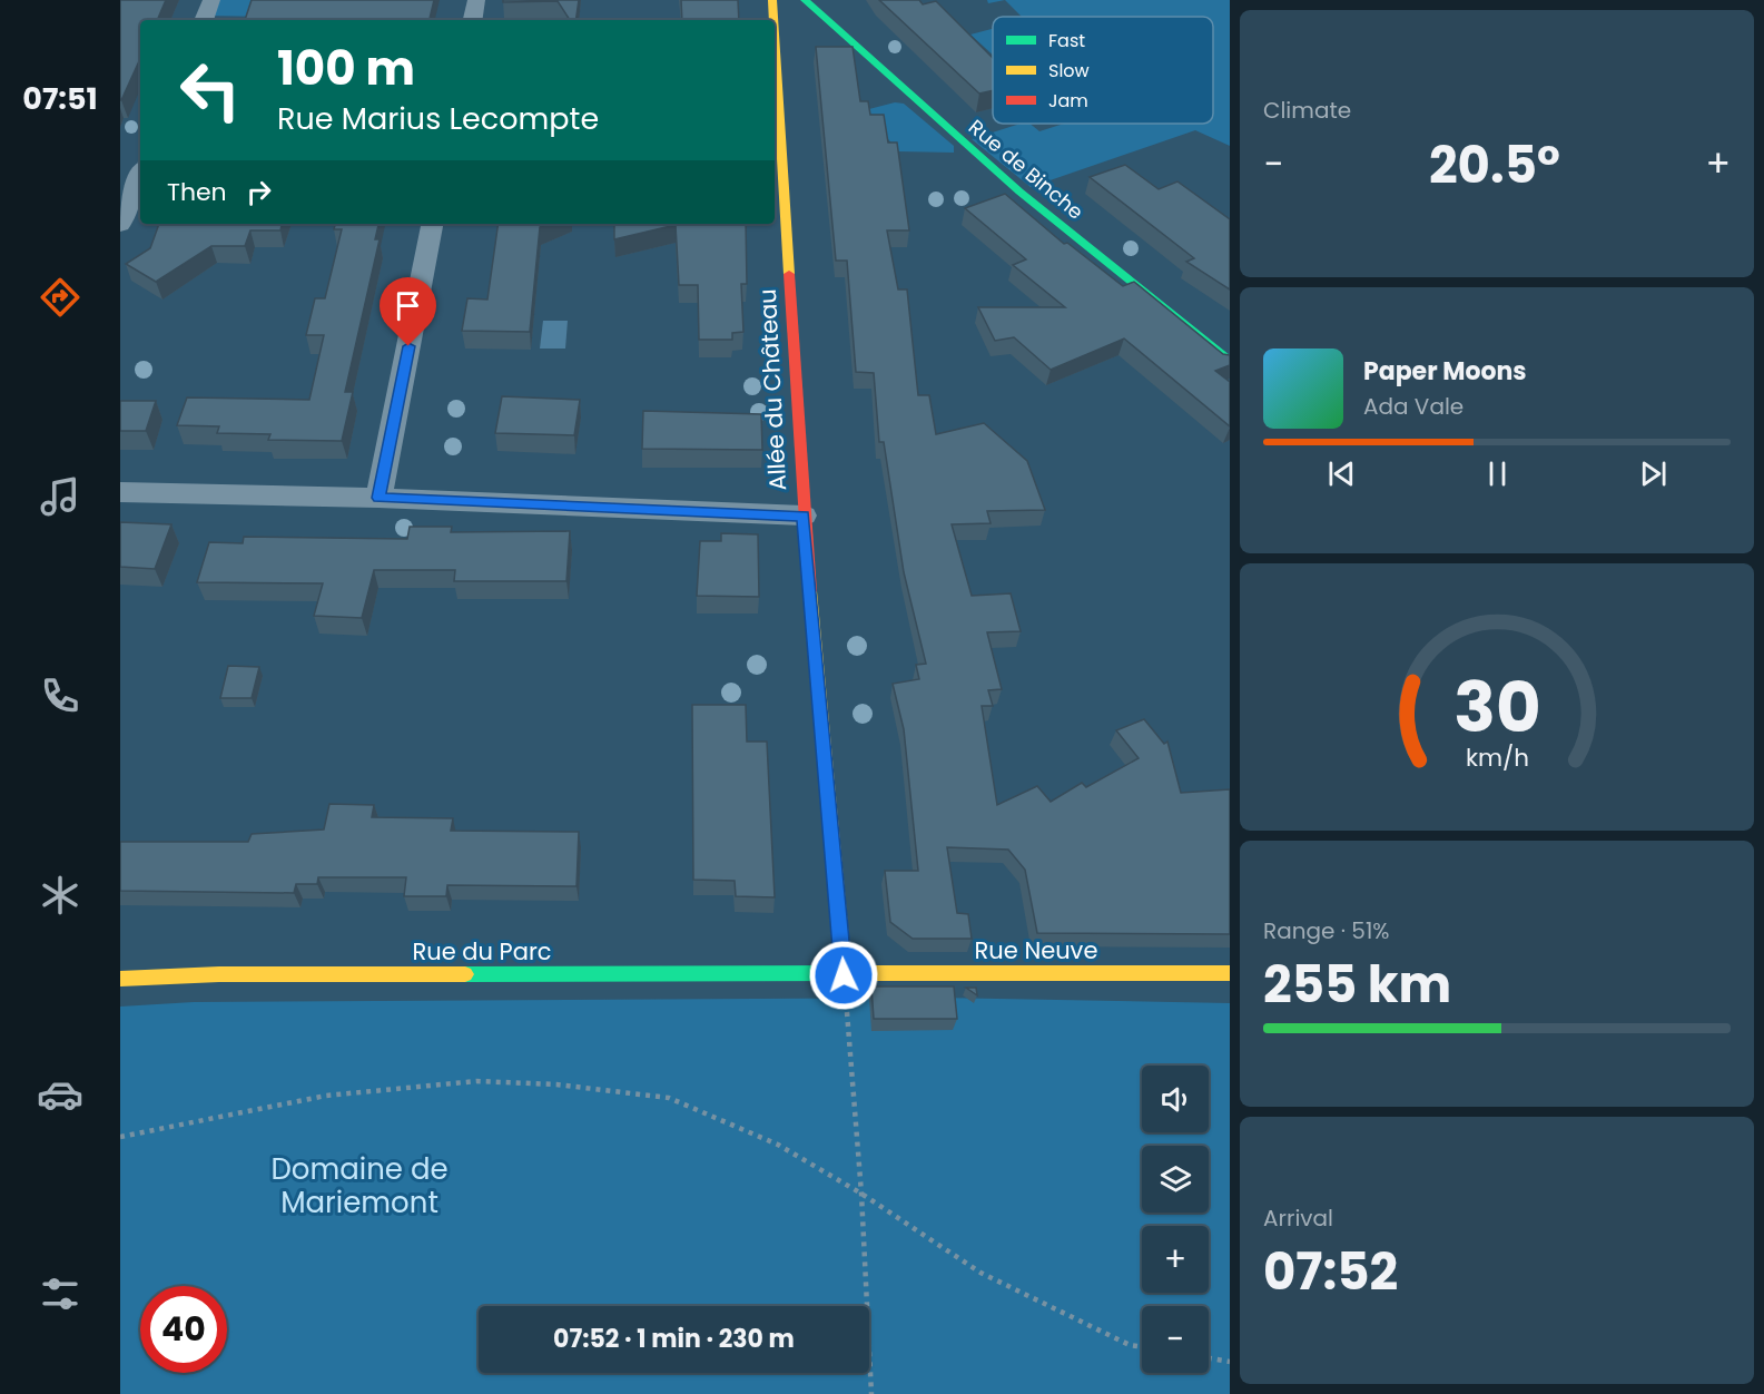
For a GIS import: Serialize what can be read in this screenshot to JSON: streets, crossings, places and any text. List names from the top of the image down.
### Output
{
  "streets": {
    "street": [
      "Rue de Binche",
      "Allée du Château",
      "Rue Neuve",
      "Rue du Parc"
    ]
  },
  "crossings": [
    ["Allée du Château", "Rue Neuve"],
    ["Allée du Château", "Rue du Parc"],
    ["Rue Neuve", "Rue du Parc"]
  ],
  "parks": ["Domaine de Mariemont"],
  "legend": ["Fast", "Slow", "Jam"],
  "page": {
    "tabs": "07:51",
    "tile": [
      "Climate",
      ["Range · 51%", "255 km"],
      ["Arrival", "07:52"]
    ],
    "turn": ["100 m", "Rue Marius Lecompte"],
    "heat": ["−", "20.5°", "+"],
    "then": "Then",
    "song": ["Paper Moons", "Ada Vale"],
    "map_buttons": ["+", "−"],
    "limit": "40",
    "trip": "07:52 · 1 min · 230 m",
    "gauge": ["30", "km/h"]
  }
}
